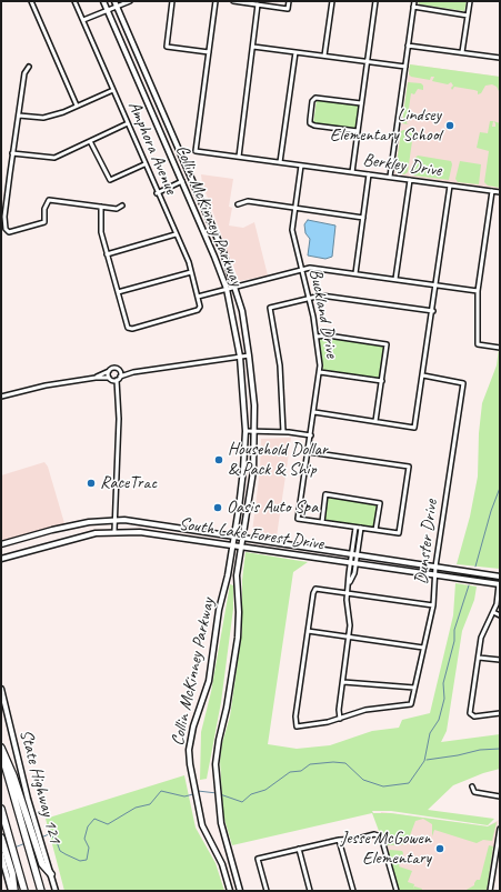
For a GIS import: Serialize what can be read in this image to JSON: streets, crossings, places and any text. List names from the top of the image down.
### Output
{
  "streets": {
    "street": [
      "Amphora Avenue",
      "Berkley Drive",
      "Collin McKinney Parkway",
      "Buckland Drive",
      "South Lake Forest Drive",
      "Dunster Drive",
      "State Highway 121"
    ]
  },
  "crossings": [
    ["Berkley Drive", "Buckland Drive"],
    ["Collin McKinney Parkway", "South Lake Forest Drive"],
    ["South Lake Forest Drive", "Dunster Drive"]
  ],
  "places": [
    "Lindsey Elementary School",
    "Household Dollar & Pack & Ship",
    "RaceTrac",
    "Oasis Auto Spa",
    "Jesse McGowen Elementary"
  ]
}
